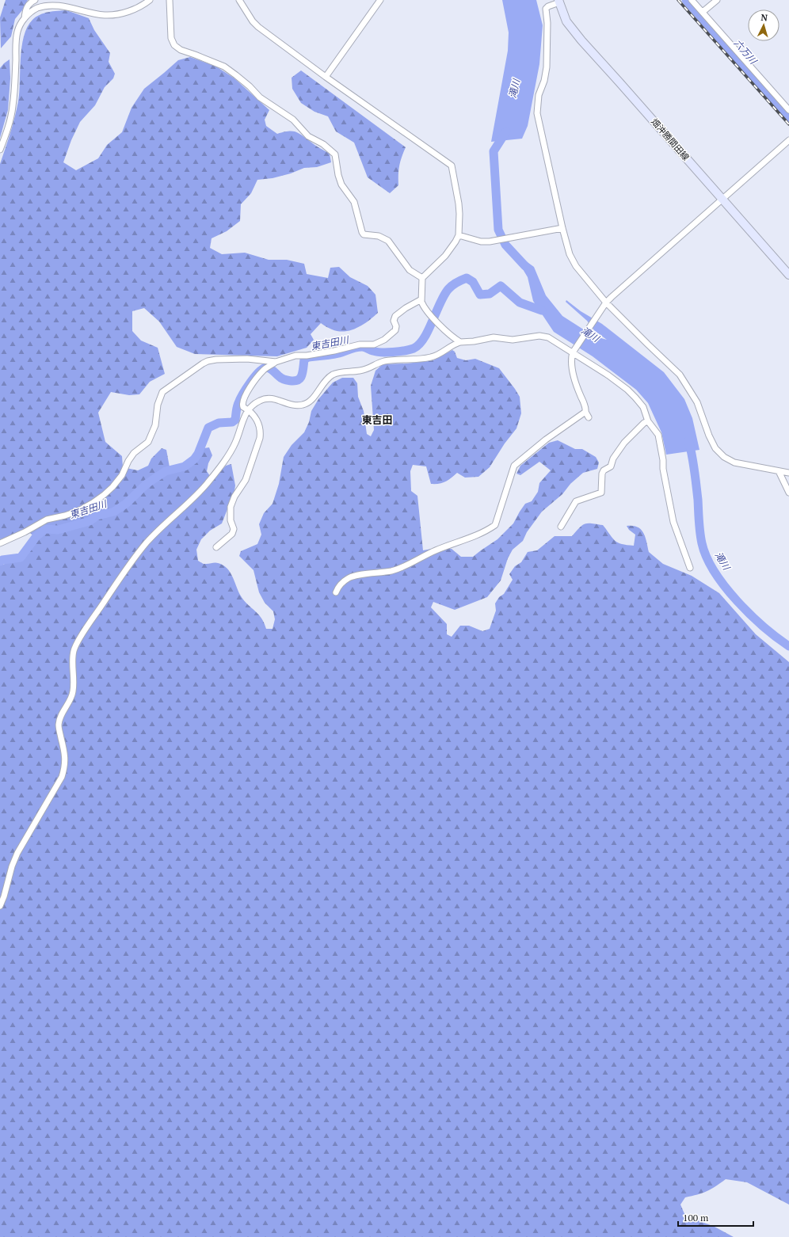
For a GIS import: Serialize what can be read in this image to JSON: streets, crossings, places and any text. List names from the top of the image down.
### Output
{
  "streets": {
    "main road": ["畑沖勝間田線"]
  },
  "districts": ["東吉田"],
  "water": ["六万川", "滝川", "東吉田川"],
  "scale_bar": "100 m",
  "north": "top"
}
